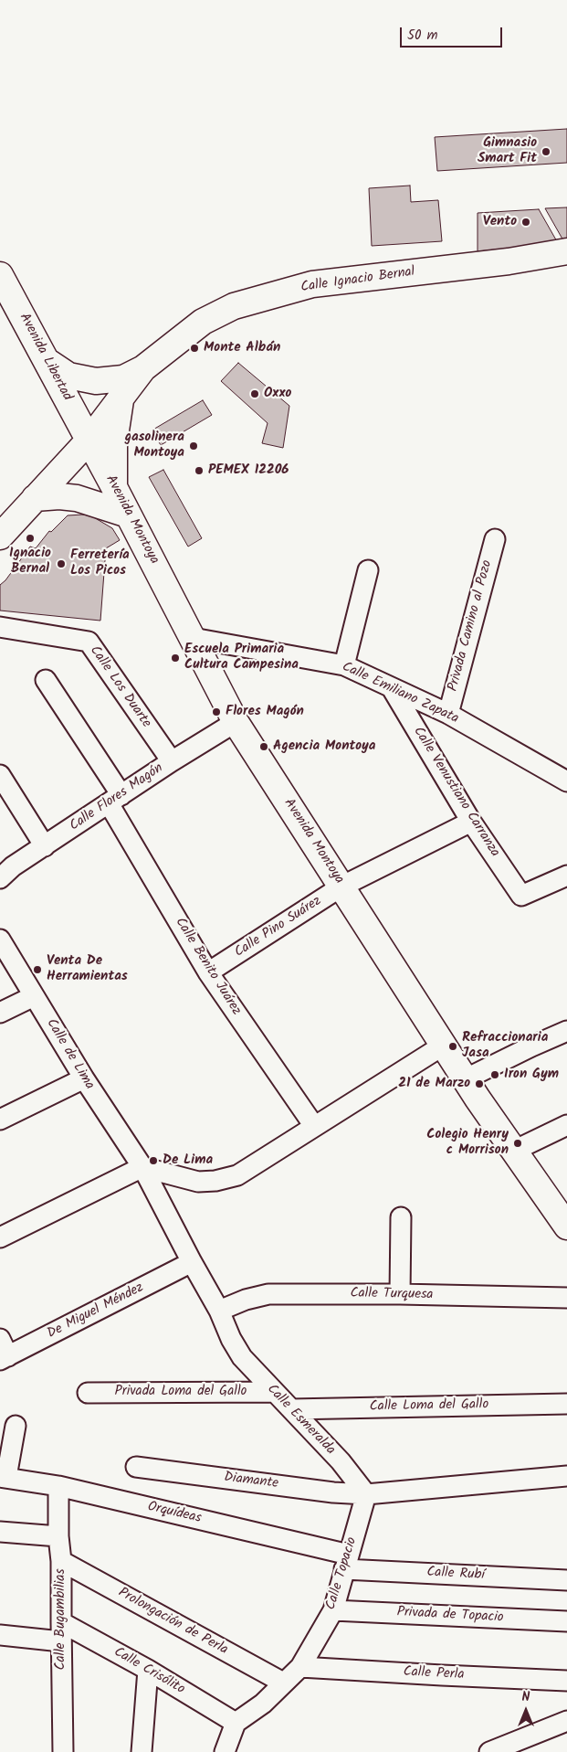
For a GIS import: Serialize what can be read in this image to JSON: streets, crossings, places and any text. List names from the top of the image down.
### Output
{
  "streets": {
    "main road": ["Calle Ignacio Bernal", "Avenida Libertad", "Avenida Montoya"],
    "street": [
      "Privada Camino al Pozo",
      "Calle Los Duarte",
      "Calle Emiliano Zapata",
      "Calle Venustiano Carranza",
      "Calle Flores Magón",
      "Calle Pino Suárez",
      "Calle Benito Juárez",
      "Calle de Lima",
      "Calle Turquesa",
      "De Miguel Méndez",
      "Privada Loma del Gallo",
      "Calle Loma del Gallo",
      "Calle Esmeralda",
      "Diamante",
      "Orquídeas",
      "Calle Topacio",
      "Calle Rubí",
      "Privada de Topacio",
      "Calle Bugambilias",
      "Prolongación de Perla",
      "Calle Crisólito",
      "Calle Perla"
    ]
  },
  "crossings": [
    ["Calle Ignacio Bernal", "Avenida Libertad"],
    ["Calle Ignacio Bernal", "Avenida Montoya"],
    ["Avenida Libertad", "Avenida Montoya"],
    ["Avenida Montoya", "Calle Emiliano Zapata"],
    ["Avenida Montoya", "Calle Flores Magón"],
    ["Avenida Montoya", "Calle Pino Suárez"],
    ["Privada Camino al Pozo", "Calle Emiliano Zapata"],
    ["Calle Los Duarte", "Calle Flores Magón"],
    ["Calle Emiliano Zapata", "Calle Venustiano Carranza"],
    ["Calle Venustiano Carranza", "Calle Pino Suárez"],
    ["Calle Flores Magón", "Calle Benito Juárez"],
    ["Calle Pino Suárez", "Calle Benito Juárez"],
    ["Calle de Lima", "Calle Esmeralda"],
    ["Calle Turquesa", "Calle Esmeralda"],
    ["De Miguel Méndez", "Calle Esmeralda"],
    ["Privada Loma del Gallo", "Calle Esmeralda"],
    ["Calle Loma del Gallo", "Calle Esmeralda"],
    ["Calle Esmeralda", "Diamante"],
    ["Calle Esmeralda", "Calle Topacio"],
    ["Diamante", "Calle Topacio"],
    ["Orquídeas", "Calle Topacio"],
    ["Orquídeas", "Calle Rubí"],
    ["Orquídeas", "Calle Bugambilias"],
    ["Calle Topacio", "Calle Rubí"],
    ["Calle Topacio", "Privada de Topacio"],
    ["Calle Topacio", "Prolongación de Perla"],
    ["Calle Topacio", "Calle Crisólito"],
    ["Calle Topacio", "Calle Perla"],
    ["Calle Bugambilias", "Prolongación de Perla"],
    ["Calle Bugambilias", "Calle Crisólito"]
  ],
  "places": [
    "Gimnasio Smart Fit",
    "Vento",
    "Monte Albán",
    "Oxxo",
    "gasolinera Montoya",
    "PEMEX 12206",
    "Ignacio Bernal",
    "Ferretería Los Picos",
    "Escuela Primaria Cultura Campesina",
    "Flores Magón",
    "Agencia Montoya",
    "Venta De Herramientas",
    "Refraccionaria Jasa",
    "Iron Gym",
    "21 de Marzo",
    "Colegio Henry c Morrison",
    "De Lima"
  ],
  "scale_bar": "50 m",
  "north": "top"
}
